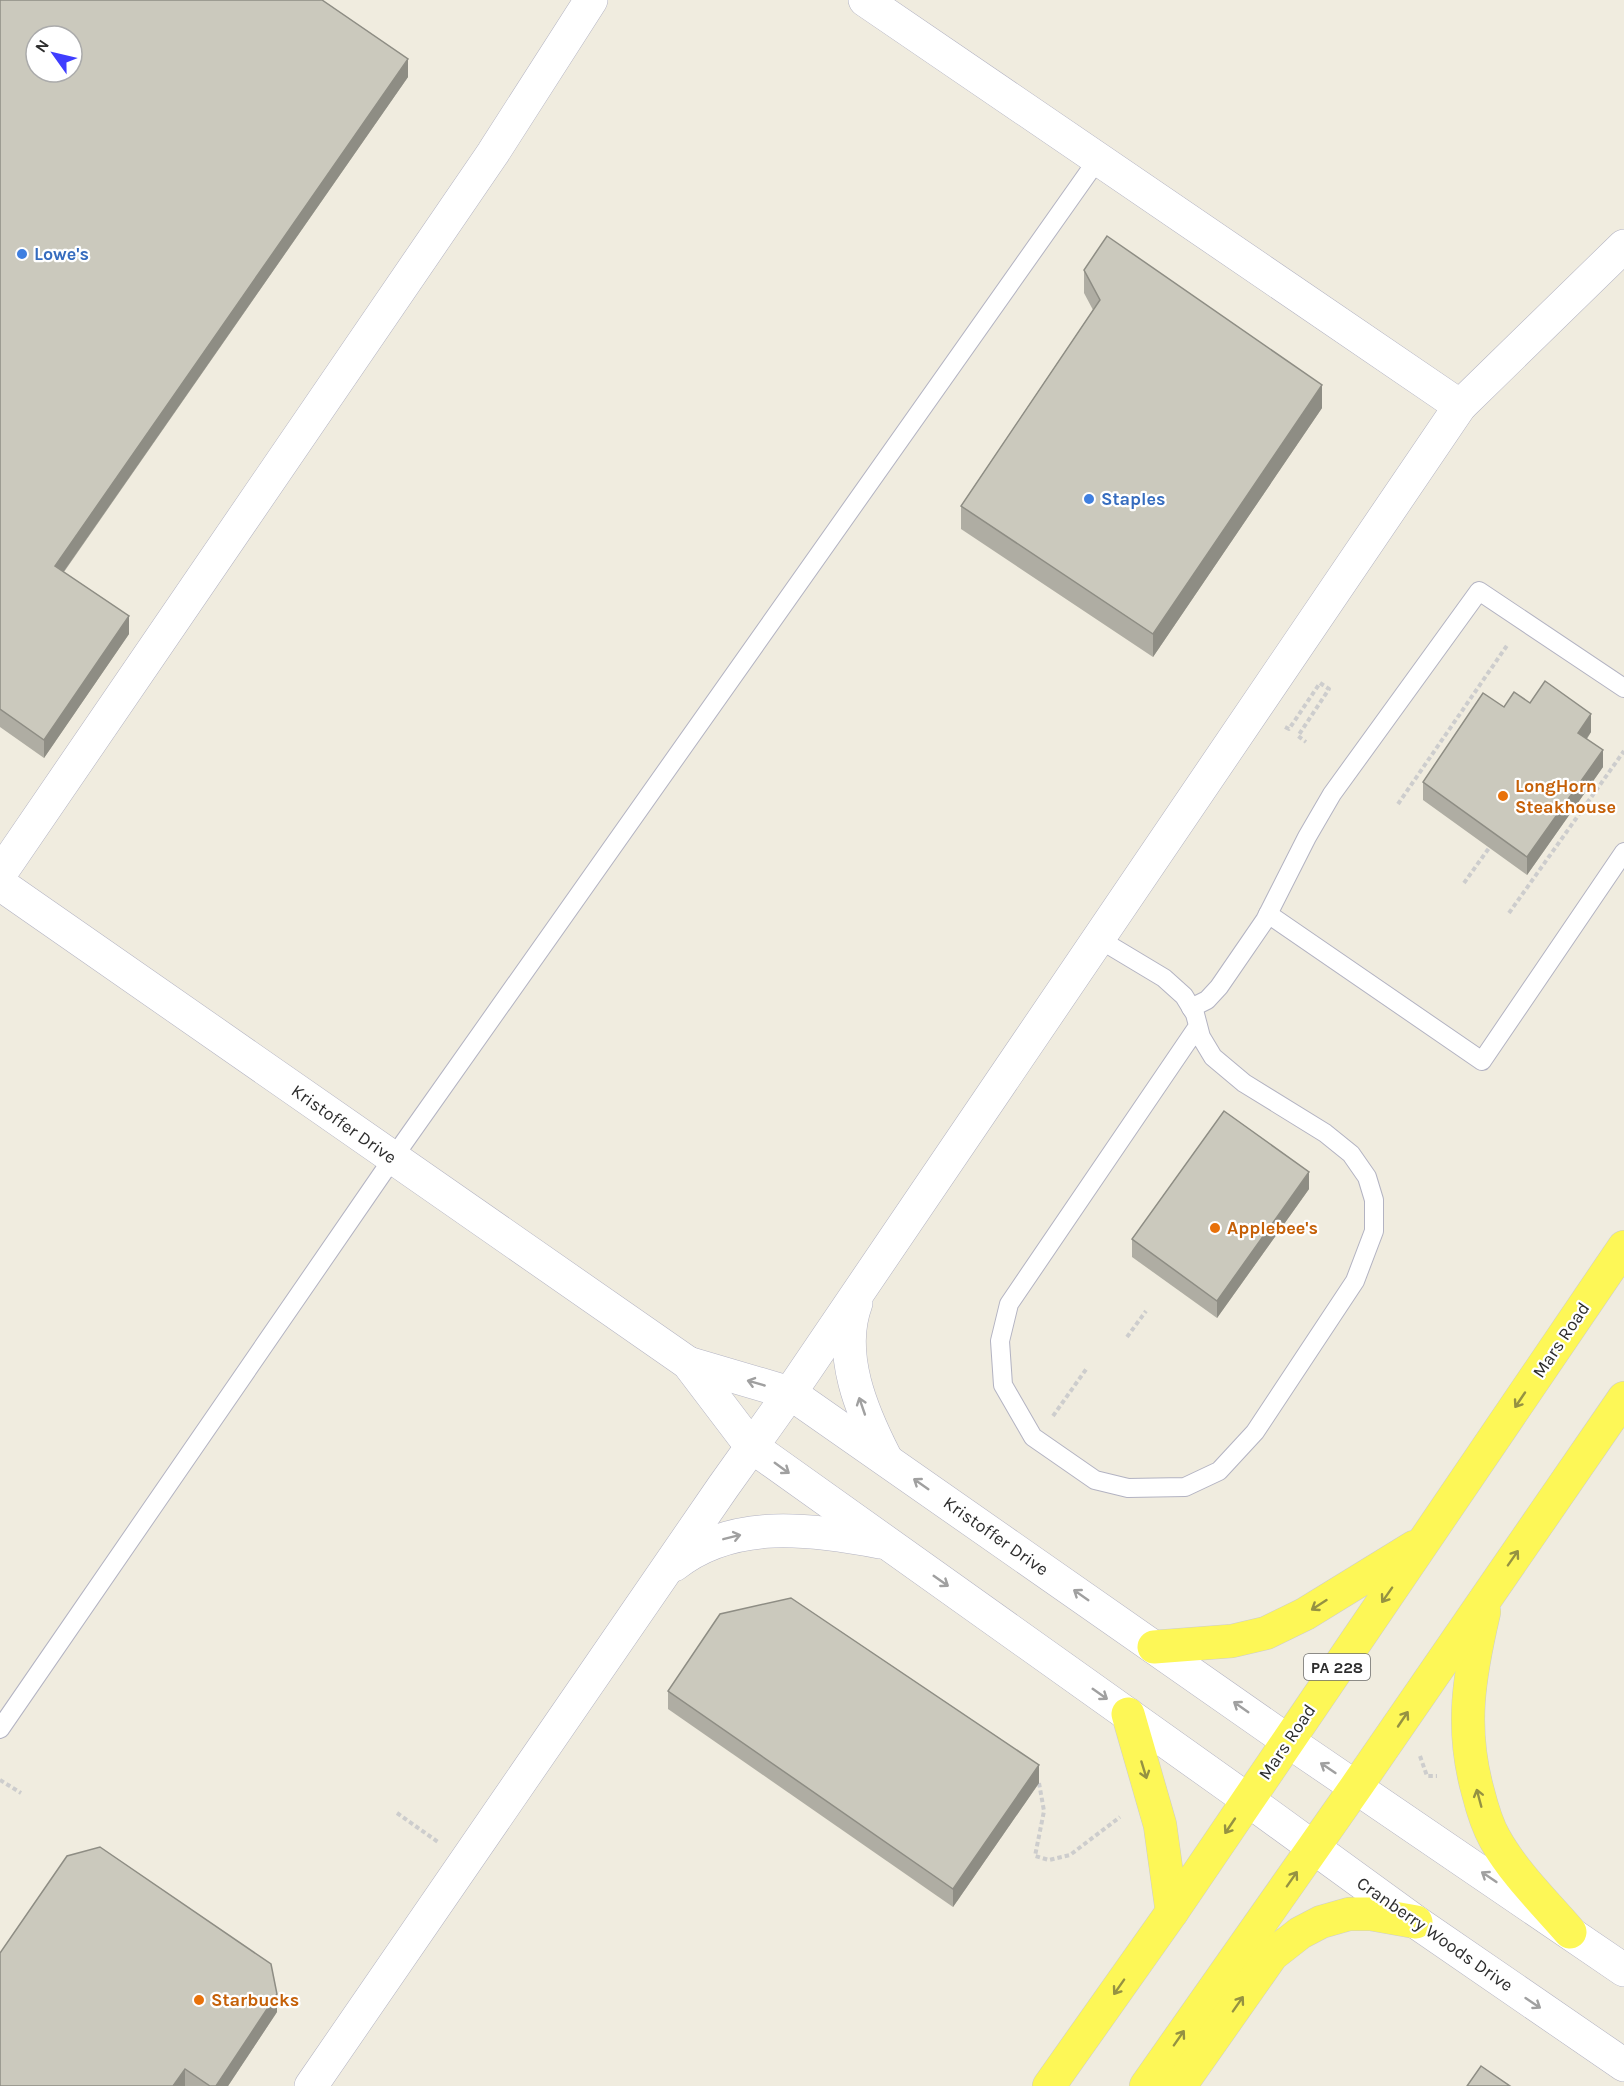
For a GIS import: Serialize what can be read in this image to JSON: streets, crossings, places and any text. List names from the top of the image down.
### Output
{
  "streets": {
    "main road": ["Mars Road", "PA 228"],
    "street": ["Kristoffer Drive", "Cranberry Woods Drive"]
  },
  "crossings": [
    ["Kristoffer Drive", "Mars Road"],
    ["Kristoffer Drive", "Cranberry Woods Drive"],
    ["Mars Road", "Cranberry Woods Drive"]
  ],
  "places": [
    "Lowe's",
    "Staples",
    "LongHorn Steakhouse",
    "Applebee's",
    "Starbucks"
  ],
  "north": "top left"
}
